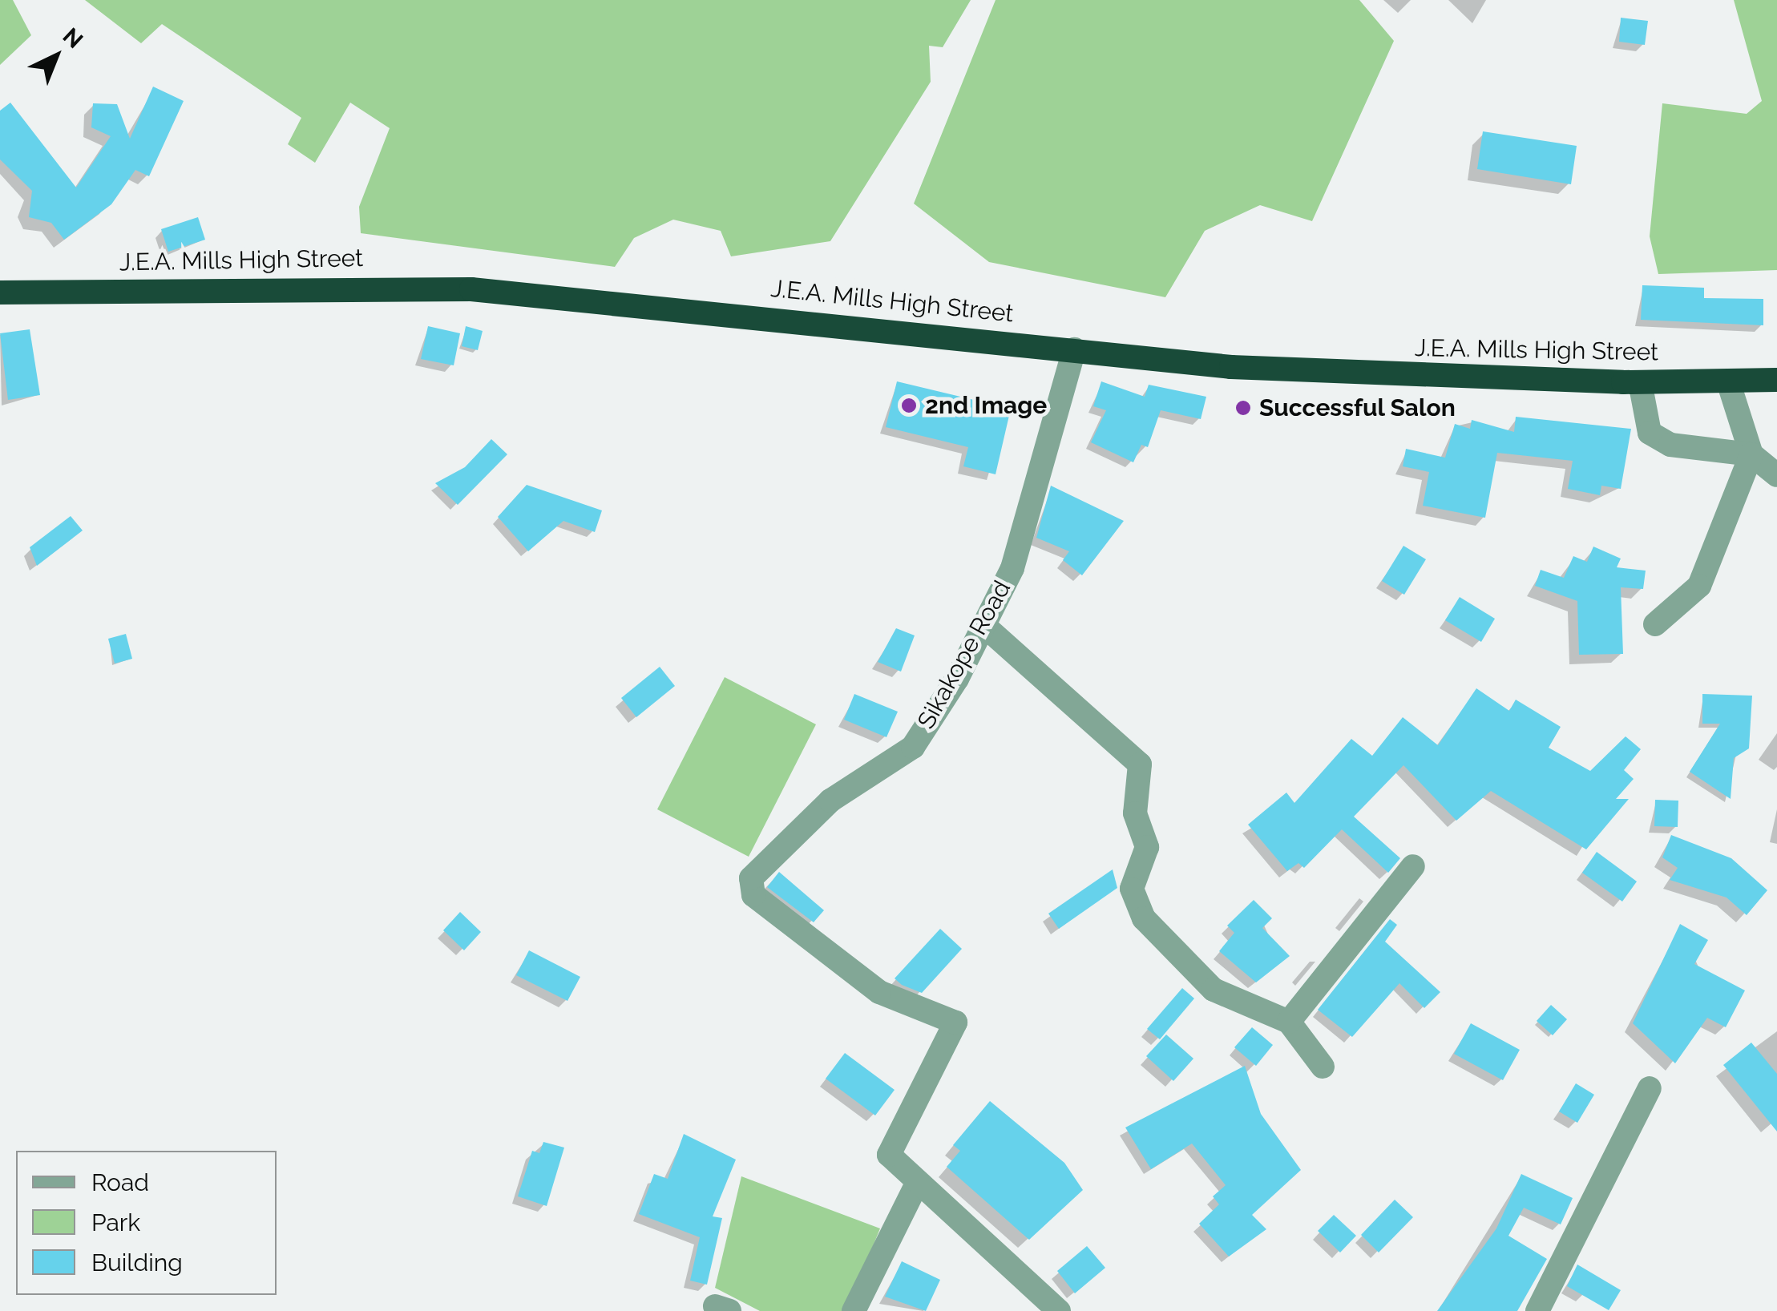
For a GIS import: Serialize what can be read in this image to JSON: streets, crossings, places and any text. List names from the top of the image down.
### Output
{
  "streets": {
    "highway": ["J.E.A. Mills High Street"],
    "street": ["Sikakope Road"]
  },
  "crossings": [
    ["J.E.A. Mills High Street", "Sikakope Road"]
  ],
  "places": ["2nd Image", "Successful Salon"],
  "legend": ["Road", "Park", "Building"],
  "north": "top right"
}
